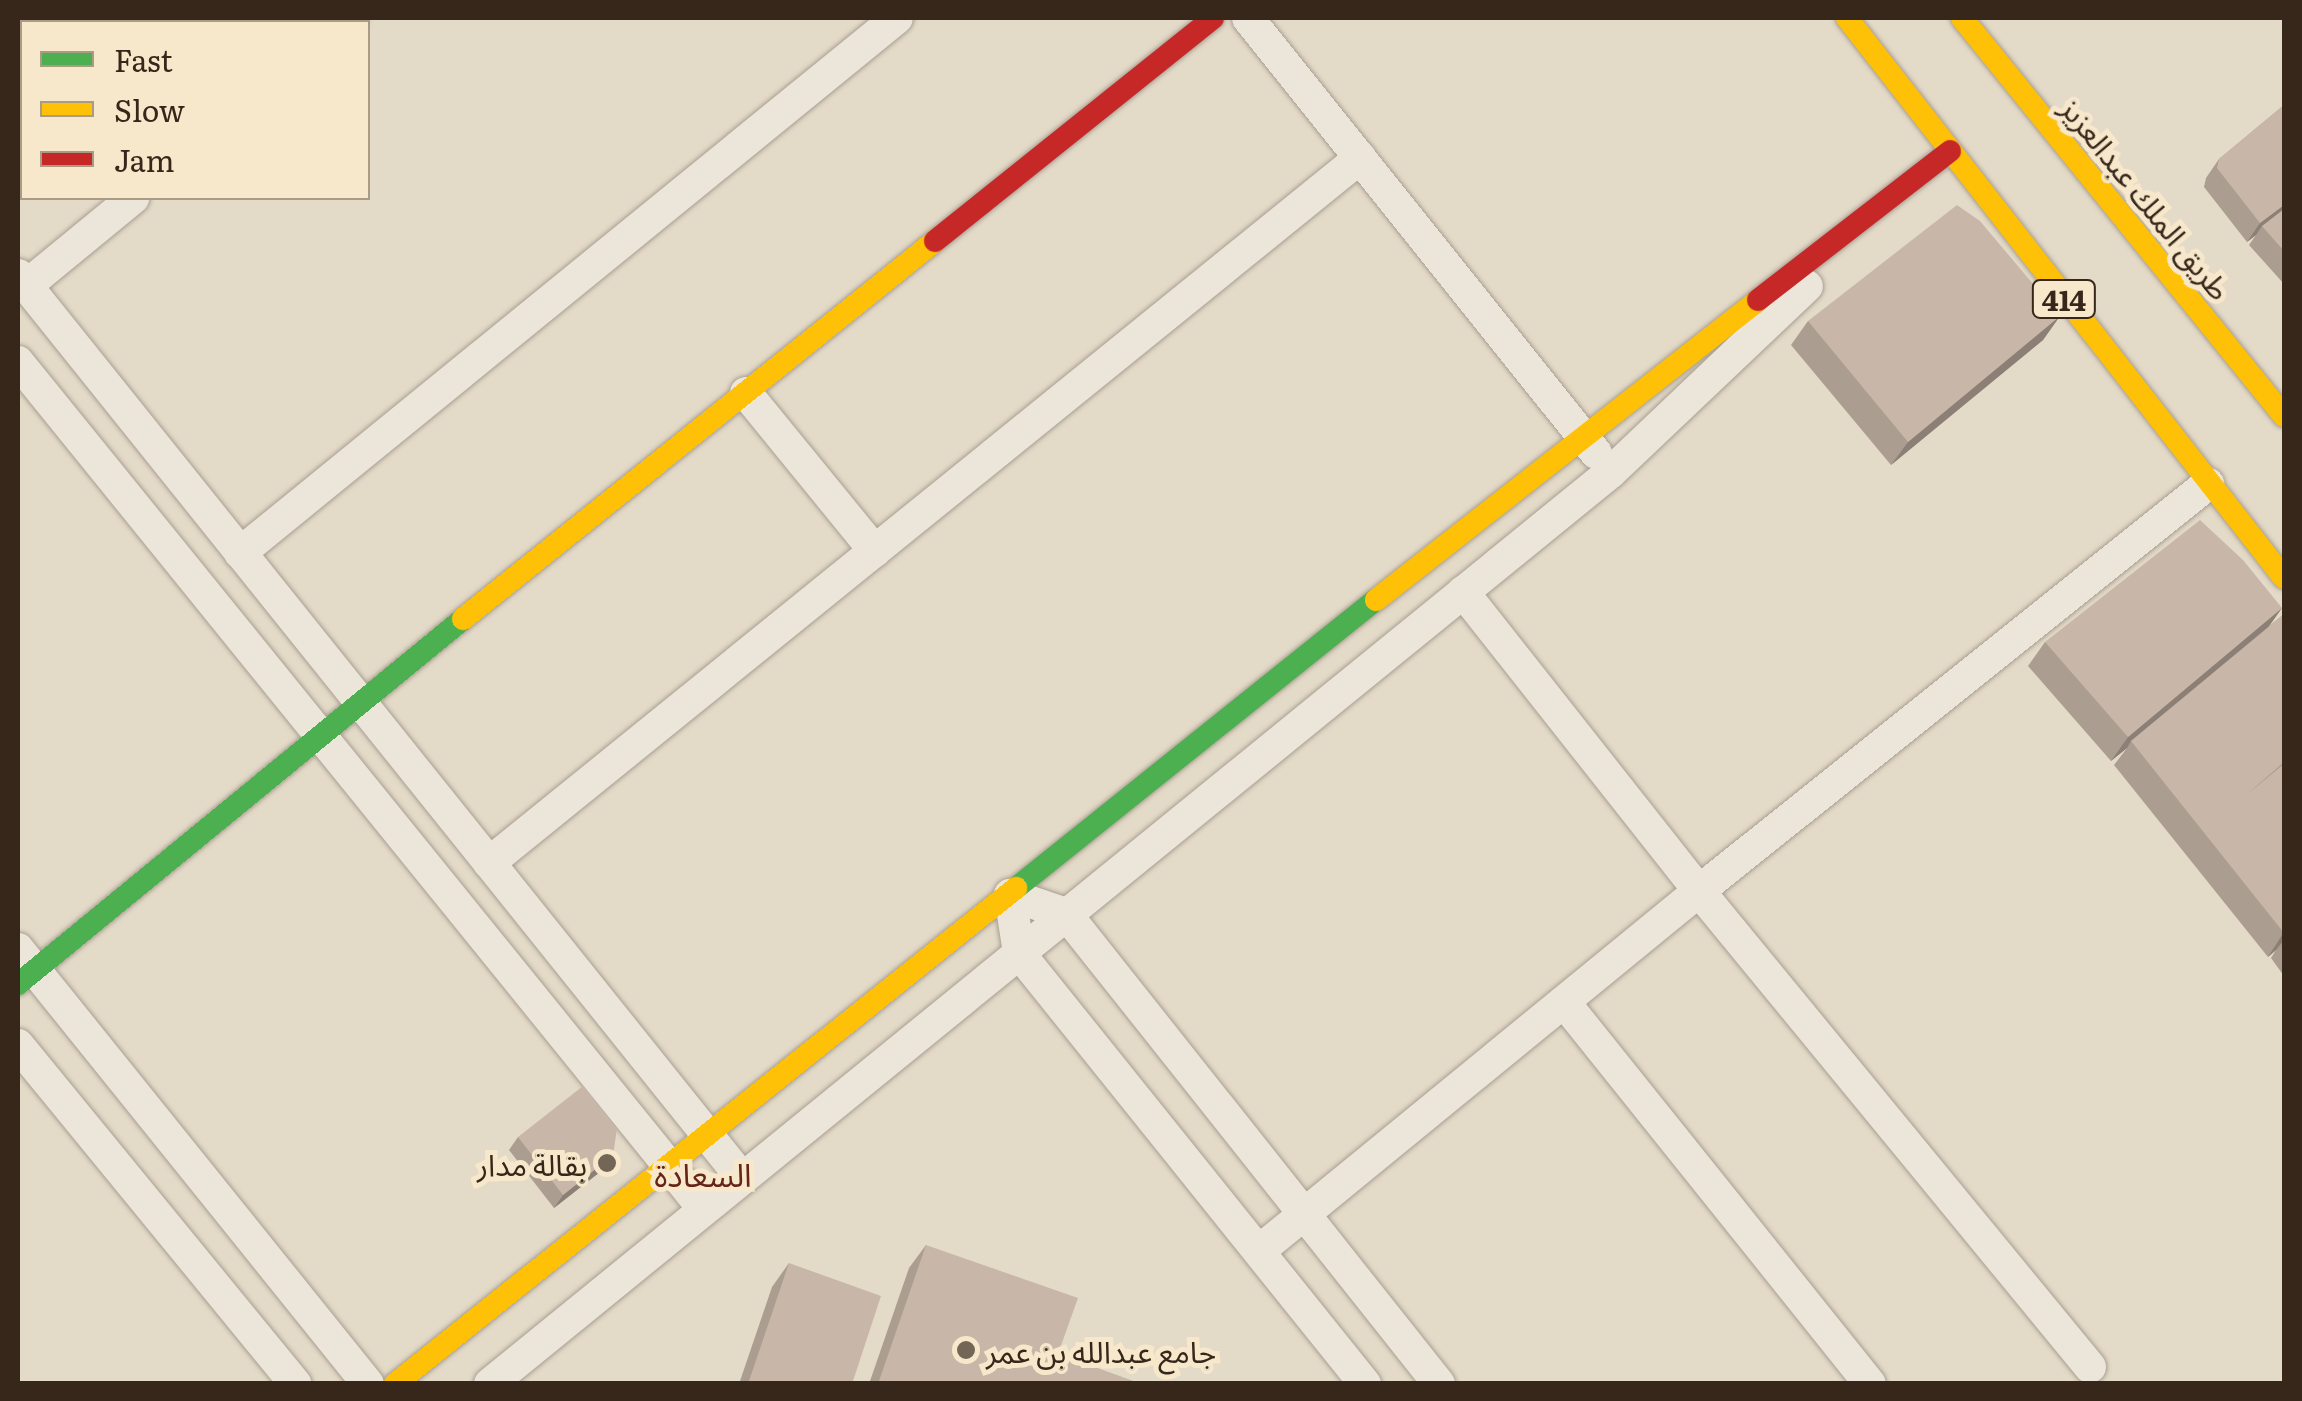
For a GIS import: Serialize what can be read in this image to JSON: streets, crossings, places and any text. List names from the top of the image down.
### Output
{
  "streets": {
    "main road": ["طريق الملك عبدالعزيز", "414"]
  },
  "districts": ["السعادة"],
  "places": ["بقالة مدار", "جامع عبدالله بن عمر"],
  "legend": ["Fast", "Slow", "Jam"]
}
